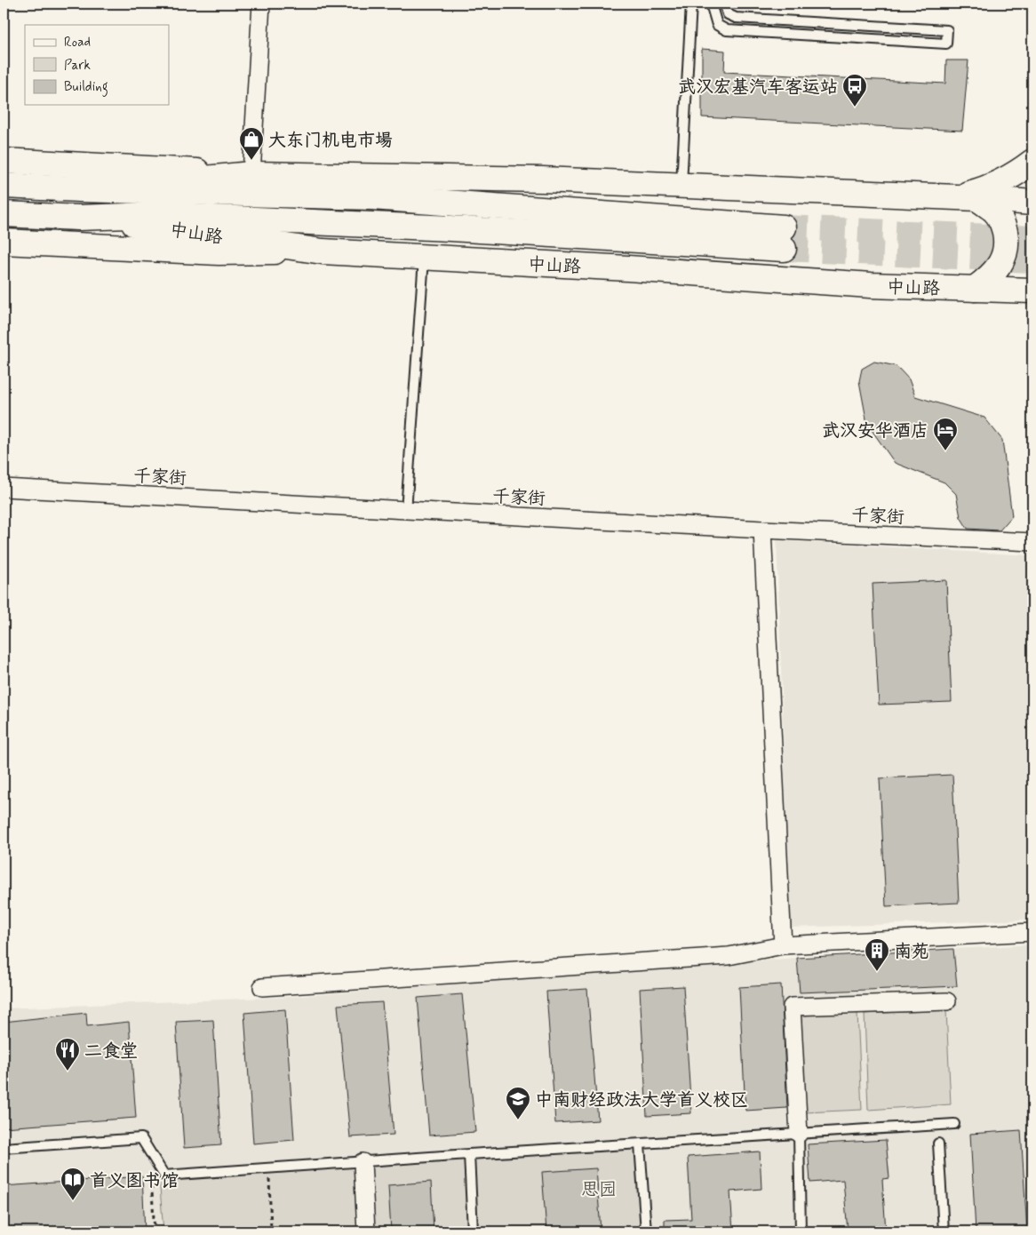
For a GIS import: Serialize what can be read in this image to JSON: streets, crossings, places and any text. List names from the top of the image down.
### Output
{
  "streets": {
    "main road": ["中山路"],
    "street": ["千家街"]
  },
  "parks": ["思园"],
  "places": {
    "bus stop": ["武汉宏基汽车客运站"],
    "shop": ["大东门机电市場"],
    "hotel": ["武汉安华酒店"],
    "building": ["南苑"],
    "restaurant": ["二食堂"],
    "school or university": ["中南财经政法大学首义校区"],
    "library": ["首义图书馆"]
  },
  "legend": ["Road", "Park", "Building"]
}
